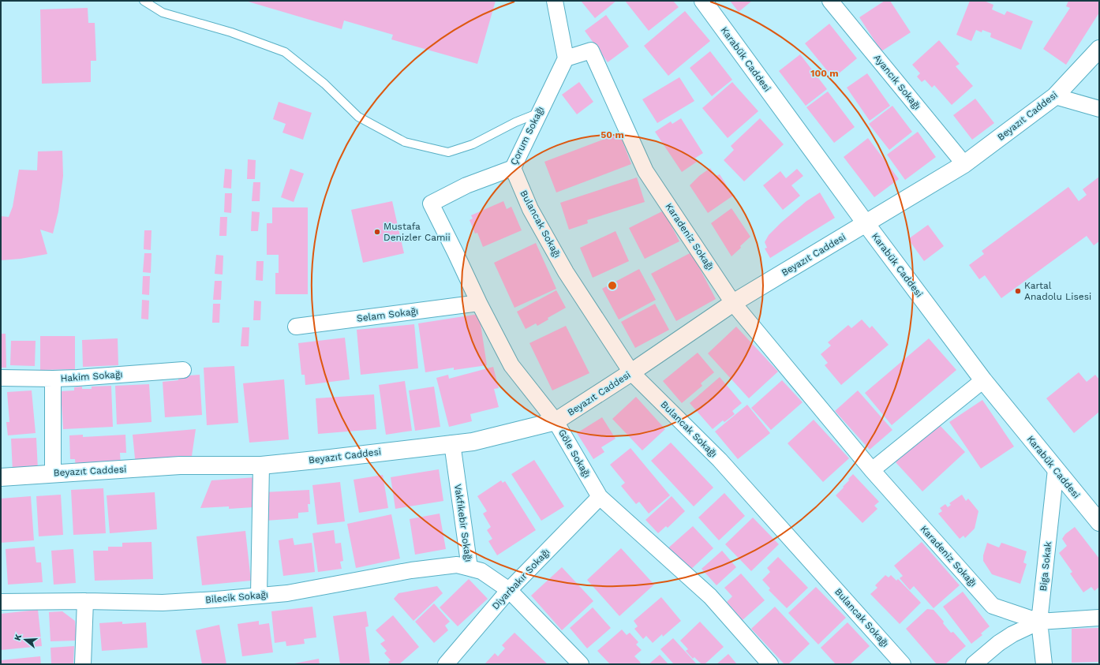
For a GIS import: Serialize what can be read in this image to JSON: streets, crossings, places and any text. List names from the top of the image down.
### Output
{
  "streets": {
    "street": [
      "Karabük Caddesi",
      "Ayancık Sokağı",
      "Beyazıt Caddesi",
      "Çorum Sokağı",
      "Bulancak Sokağı",
      "Karadeniz Sokağı",
      "Selam Sokağı",
      "Hakim Sokağı",
      "Göle Sokağı",
      "Vakfıkebir Sokağı",
      "Biga Sokak",
      "Diyarbakır Sokağı",
      "Bilecik Sokağı"
    ]
  },
  "crossings": [
    ["Karabük Caddesi", "Beyazıt Caddesi"],
    ["Karabük Caddesi", "Biga Sokak"],
    ["Ayancık Sokağı", "Beyazıt Caddesi"],
    ["Beyazıt Caddesi", "Bulancak Sokağı"],
    ["Beyazıt Caddesi", "Karadeniz Sokağı"],
    ["Beyazıt Caddesi", "Göle Sokağı"],
    ["Beyazıt Caddesi", "Vakfıkebir Sokağı"],
    ["Çorum Sokağı", "Bulancak Sokağı"],
    ["Çorum Sokağı", "Karadeniz Sokağı"],
    ["Çorum Sokağı", "Göle Sokağı"],
    ["Karadeniz Sokağı", "Biga Sokak"],
    ["Selam Sokağı", "Göle Sokağı"],
    ["Göle Sokağı", "Diyarbakır Sokağı"],
    ["Vakfıkebir Sokağı", "Diyarbakır Sokağı"],
    ["Vakfıkebir Sokağı", "Bilecik Sokağı"]
  ],
  "places": ["Mustafa Denizler Camii", "Kartal Anadolu Lisesi"],
  "north": "left",
  "rings": ["100 m", "50 m"]
}
